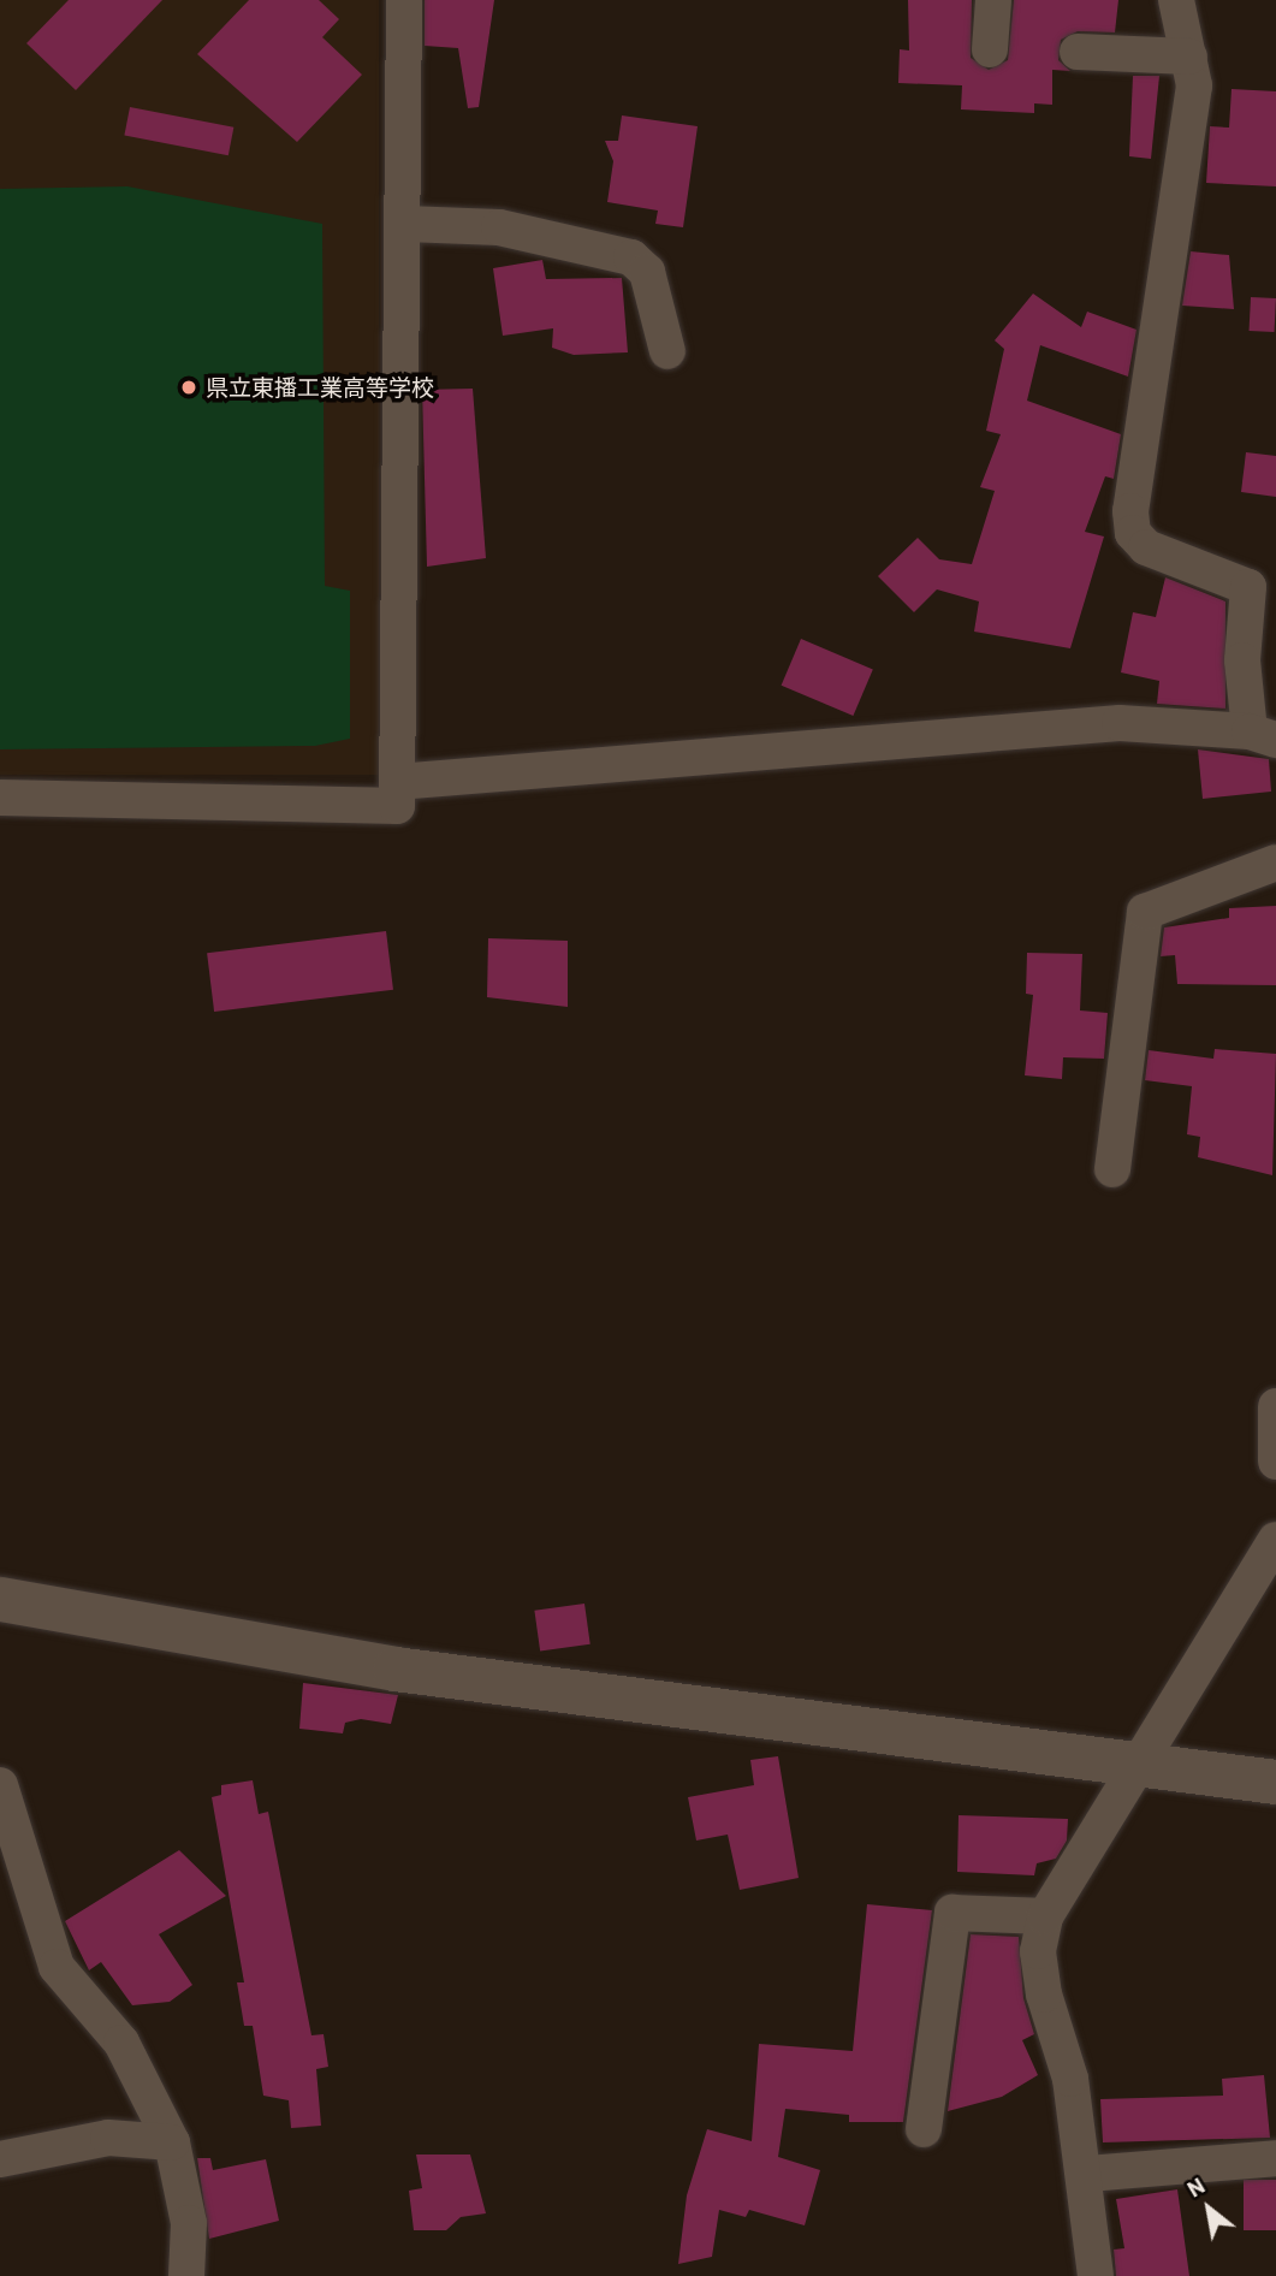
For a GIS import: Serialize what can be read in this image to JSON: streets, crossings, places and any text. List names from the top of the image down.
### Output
{
  "places": ["県立東播工業高等学校"],
  "north": "top left"
}
